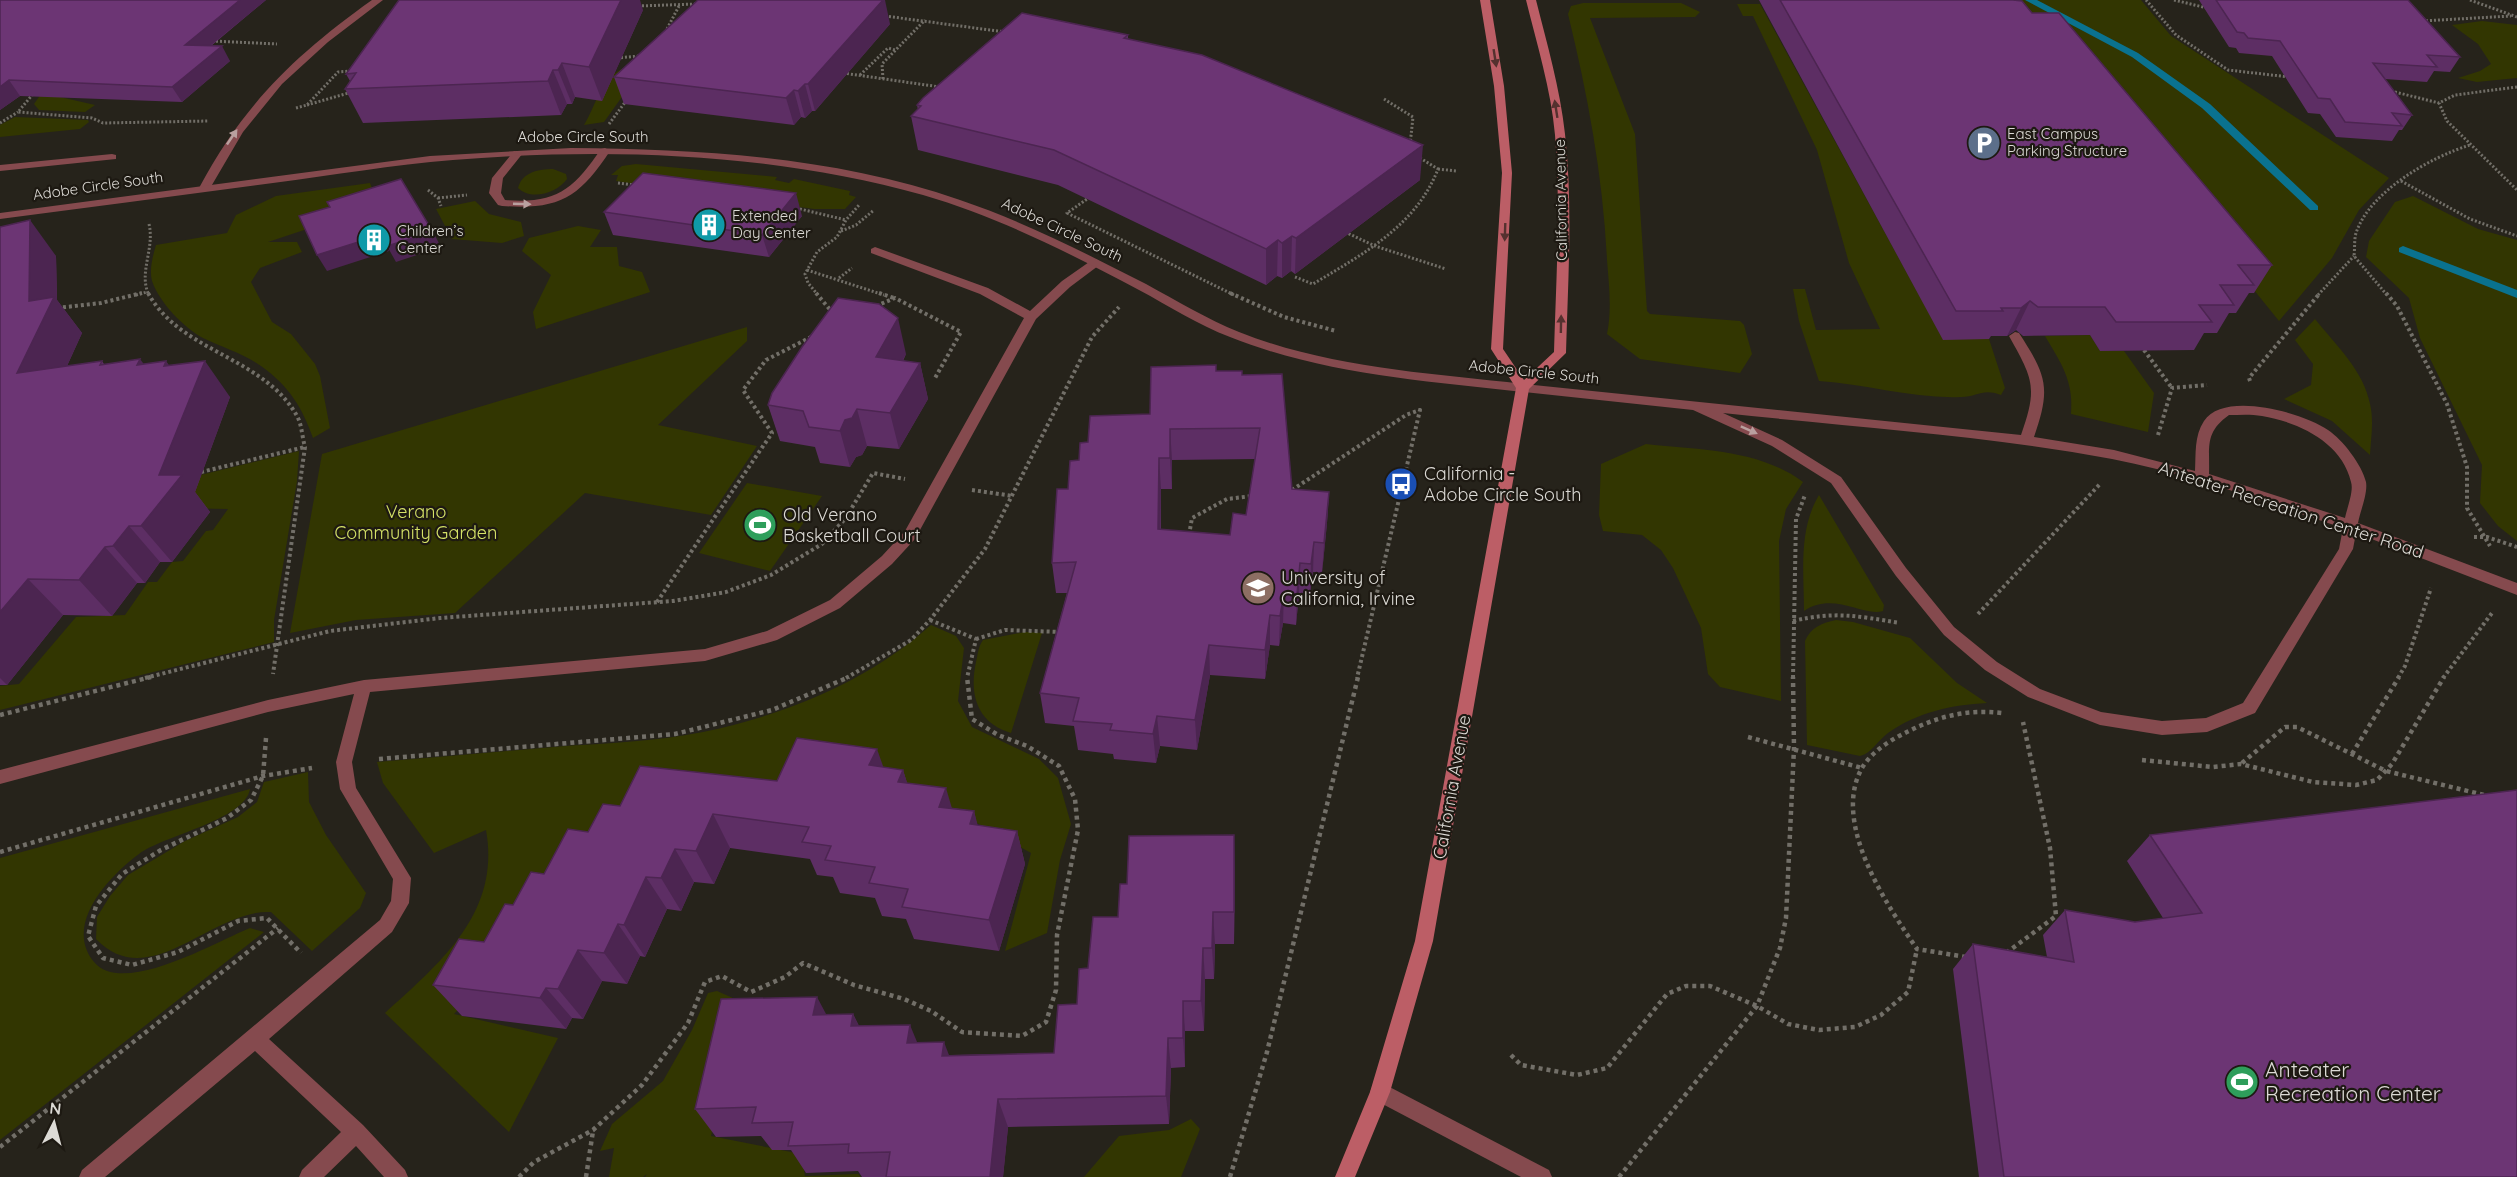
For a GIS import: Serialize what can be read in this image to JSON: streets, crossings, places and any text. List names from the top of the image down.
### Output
{
  "streets": {
    "main road": ["California Avenue"],
    "street": ["Adobe Circle South", "Anteater Recreation Center Road"]
  },
  "crossings": [
    ["Adobe Circle South", "California Avenue"],
    ["Adobe Circle South", "Anteater Recreation Center Road"]
  ],
  "parks": ["Verano Community Garden"],
  "places": {
    "parking": ["East Campus Parking Structure"],
    "building": ["Extended Day Center", "Children’s Center"],
    "bus stop": ["California - Adobe Circle South"],
    "sports": ["Old Verano Basketball Court", "Anteater Recreation Center"],
    "school or university": ["University of California, Irvine"]
  },
  "north": "top"
}
